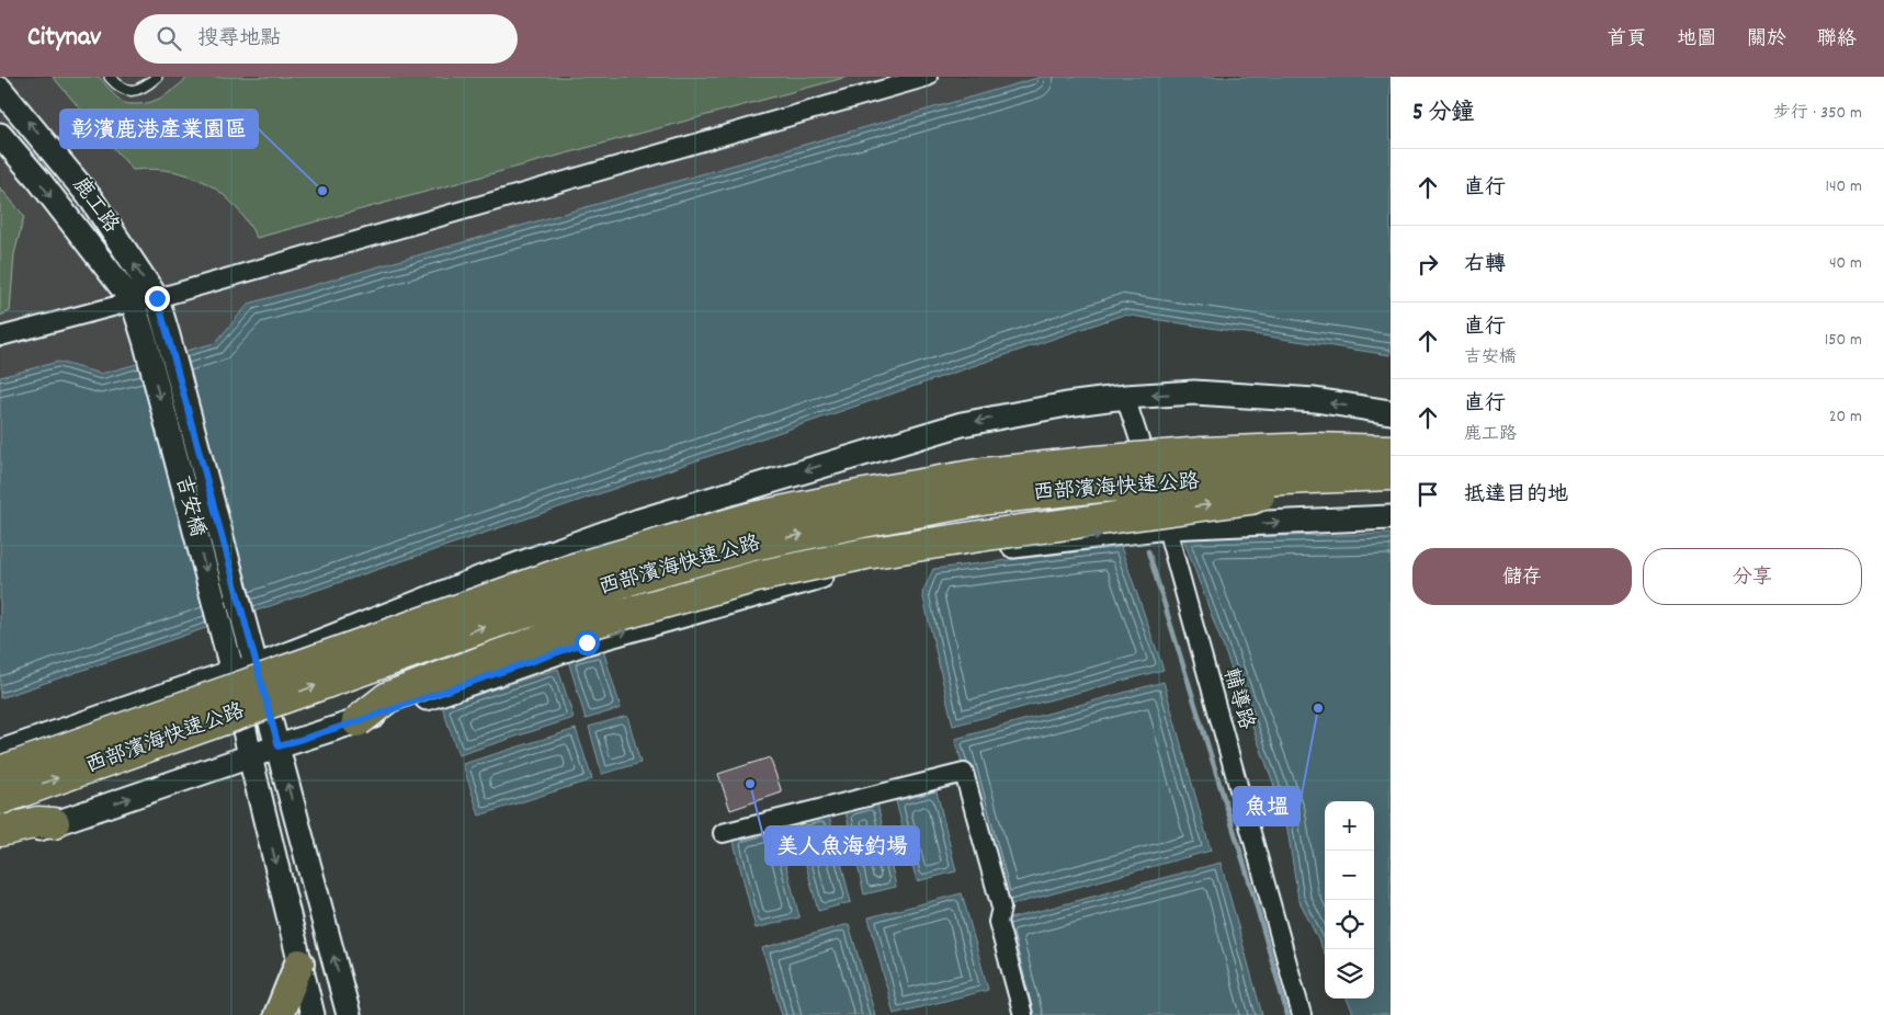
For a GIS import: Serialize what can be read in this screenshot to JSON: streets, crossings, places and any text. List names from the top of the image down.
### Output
{
  "streets": {
    "highway": ["西部濱海快速公路"],
    "street": ["鹿工路", "吉安橋", "輔導路"]
  },
  "crossings": [
    ["鹿工路", "吉安橋"]
  ],
  "places": ["彰濱鹿港產業園區", "魚塭", "美人魚海釣場"],
  "page": {
    "header": "Citynav",
    "search": "搜尋地點",
    "nav": [
      "首頁",
      "地圖",
      "關於",
      "聯絡"
    ],
    "heading": ["5 分鐘", "步行 · 350 m"],
    "list": [
      ["直行", "140 m"],
      ["右轉", "40 m"],
      ["直行", "吉安橋", "150 m"],
      ["直行", "鹿工路", "20 m"],
      "抵達目的地"
    ],
    "buttons": ["儲存", "分享"],
    "map_buttons": ["+", "−"]
  }
}
